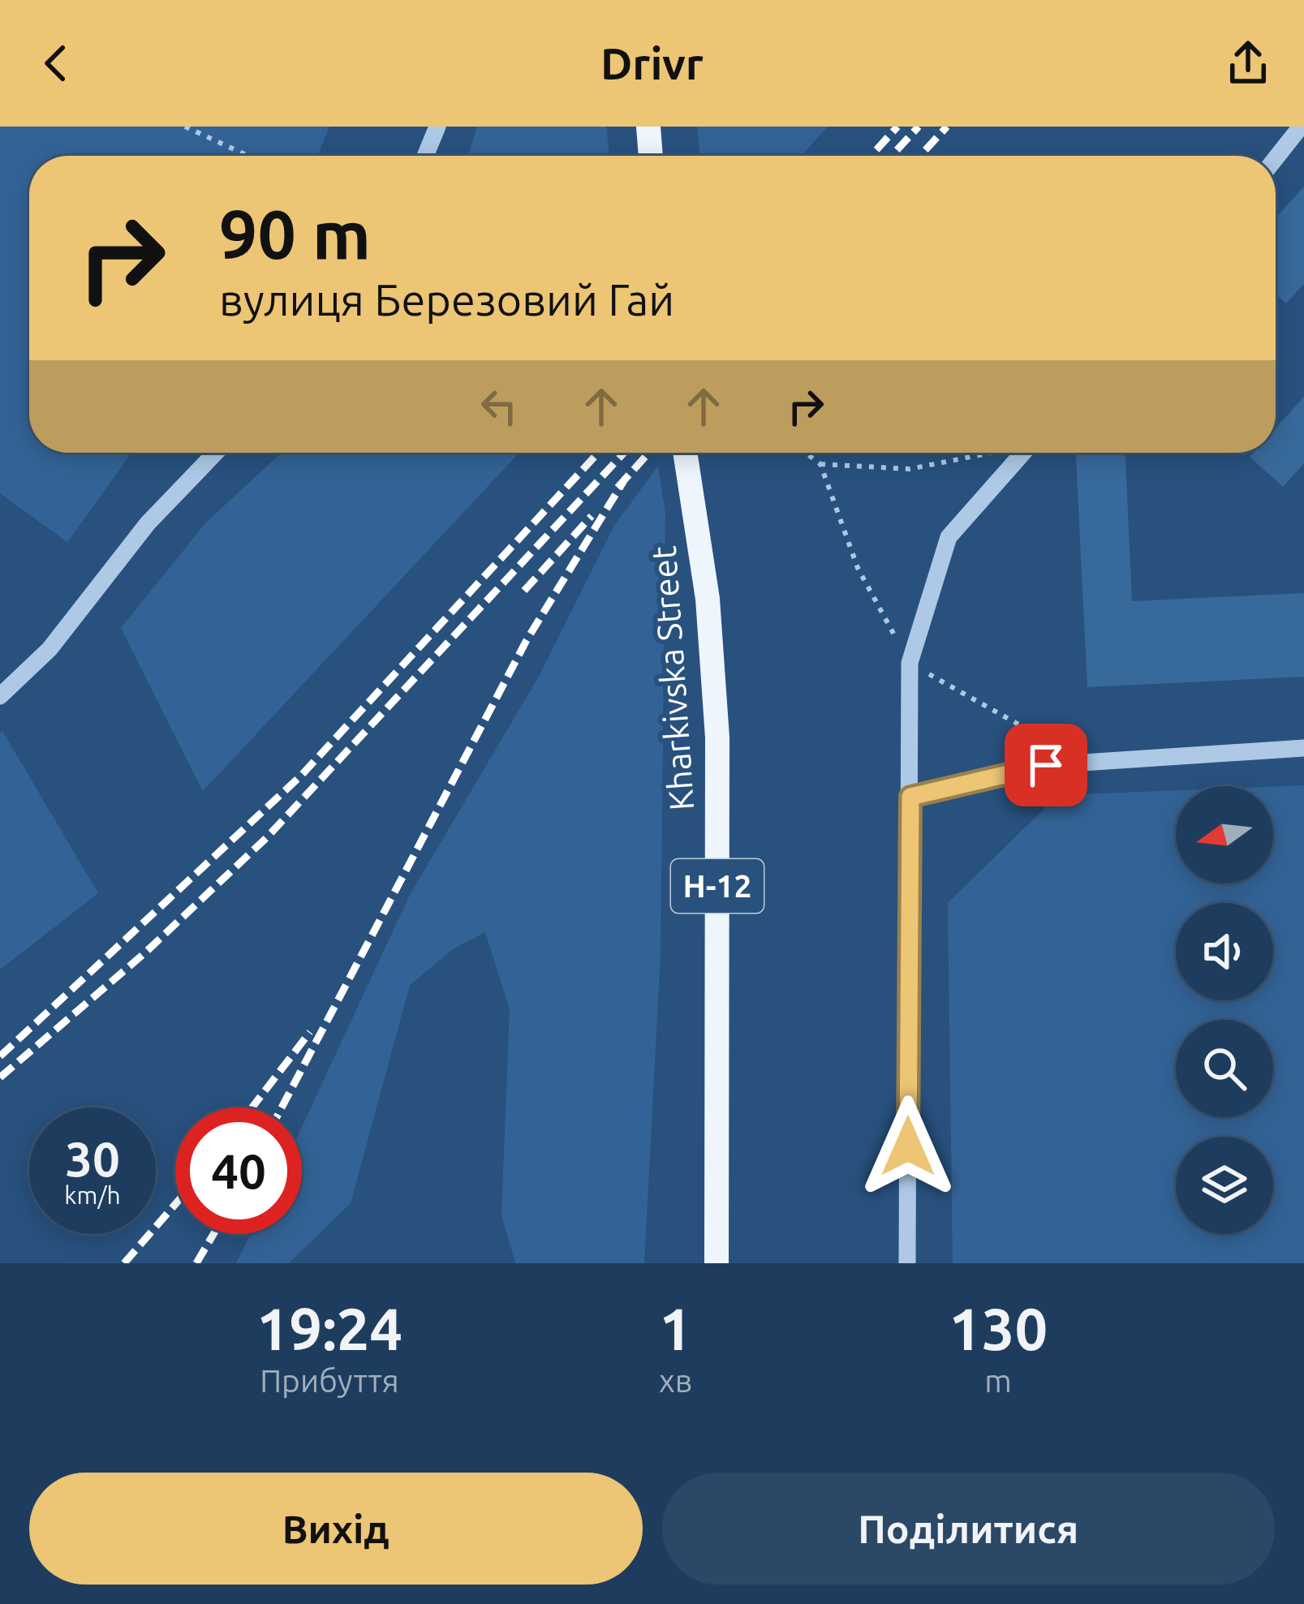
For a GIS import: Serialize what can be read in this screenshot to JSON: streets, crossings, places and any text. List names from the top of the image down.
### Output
{
  "streets": {
    "main road": ["Kharkivska Street", "Н-12"]
  },
  "north": "left",
  "page": {
    "header": "Drivr",
    "turn": ["90 m", "вулиця Березовий Гай"],
    "speed": "30 km/h",
    "limit": "40",
    "eta": [
      "19:24",
      "Прибуття",
      "1",
      "хв",
      "130",
      "m"
    ],
    "buttons": ["Вихід", "Поділитися"]
  }
}
